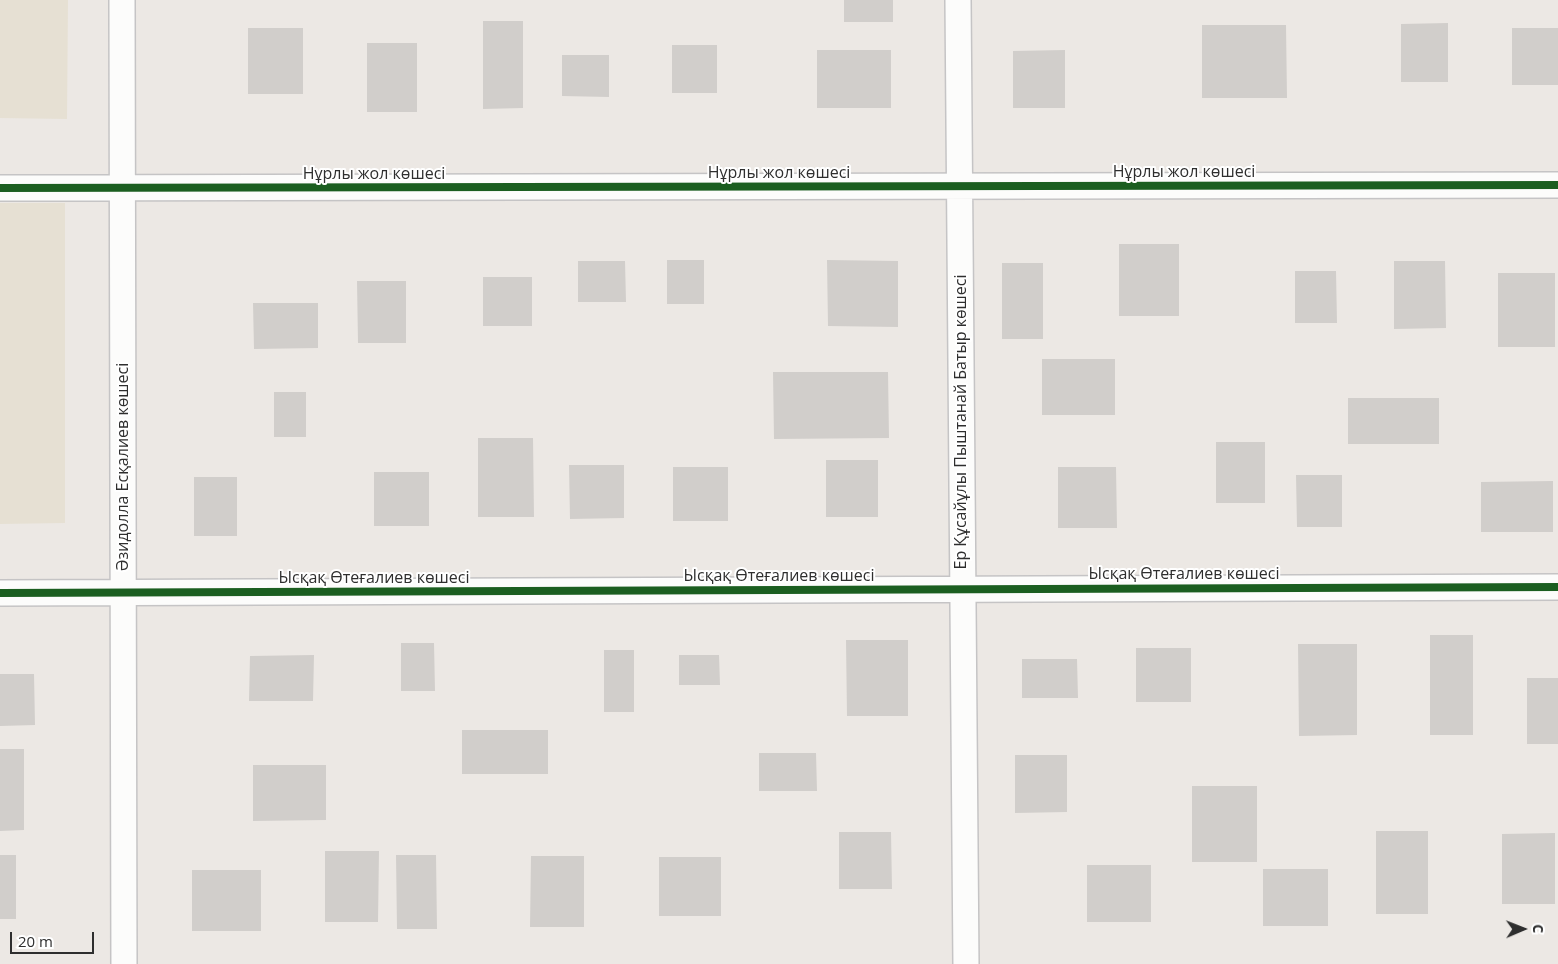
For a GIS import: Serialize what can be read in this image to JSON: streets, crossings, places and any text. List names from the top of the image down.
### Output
{
  "streets": {
    "street": [
      "Нұрлы жол көшесі",
      "Ер Құсайұлы Пыштанай Батыр көшесі",
      "Әзидолла Есқалиев көшесі",
      "Ысқақ Өтеғалиев көшесі"
    ]
  },
  "crossings": [
    ["Нұрлы жол көшесі", "Ер Құсайұлы Пыштанай Батыр көшесі"],
    ["Нұрлы жол көшесі", "Әзидолла Есқалиев көшесі"],
    ["Ер Құсайұлы Пыштанай Батыр көшесі", "Ысқақ Өтеғалиев көшесі"],
    ["Әзидолла Есқалиев көшесі", "Ысқақ Өтеғалиев көшесі"]
  ],
  "scale_bar": "20 m",
  "north": "right"
}
